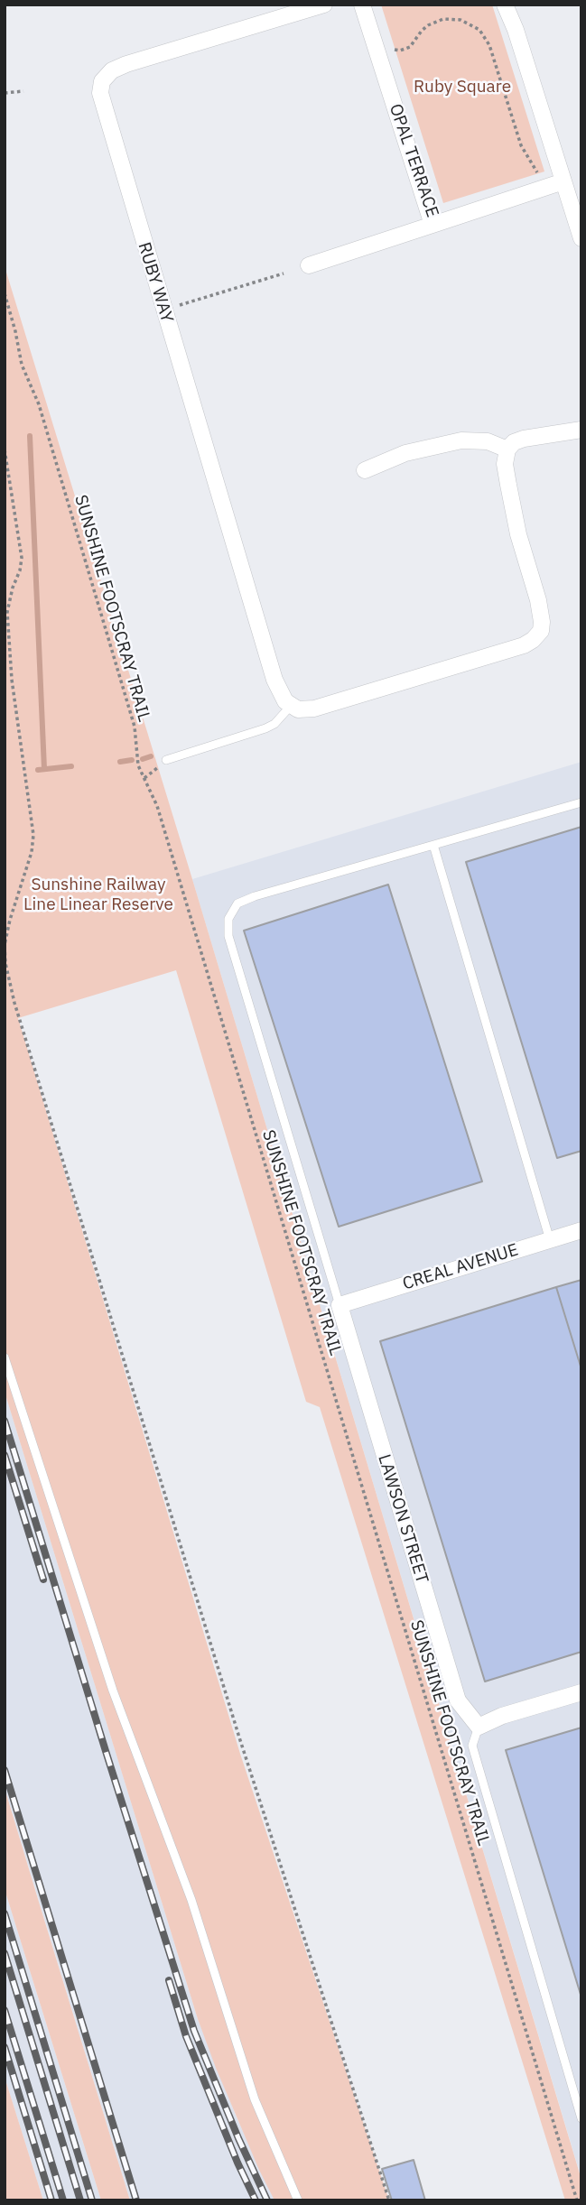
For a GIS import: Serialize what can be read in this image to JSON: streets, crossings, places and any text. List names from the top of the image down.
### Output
{
  "streets": {
    "street": [
      "OPAL TERRACE",
      "RUBY WAY",
      "CREAL AVENUE",
      "LAWSON STREET"
    ],
    "path": ["SUNSHINE FOOTSCRAY TRAIL"]
  },
  "crossings": [
    ["CREAL AVENUE", "LAWSON STREET"]
  ],
  "parks": ["Ruby Square", "Sunshine Railway Line Linear Reserve"]
}
